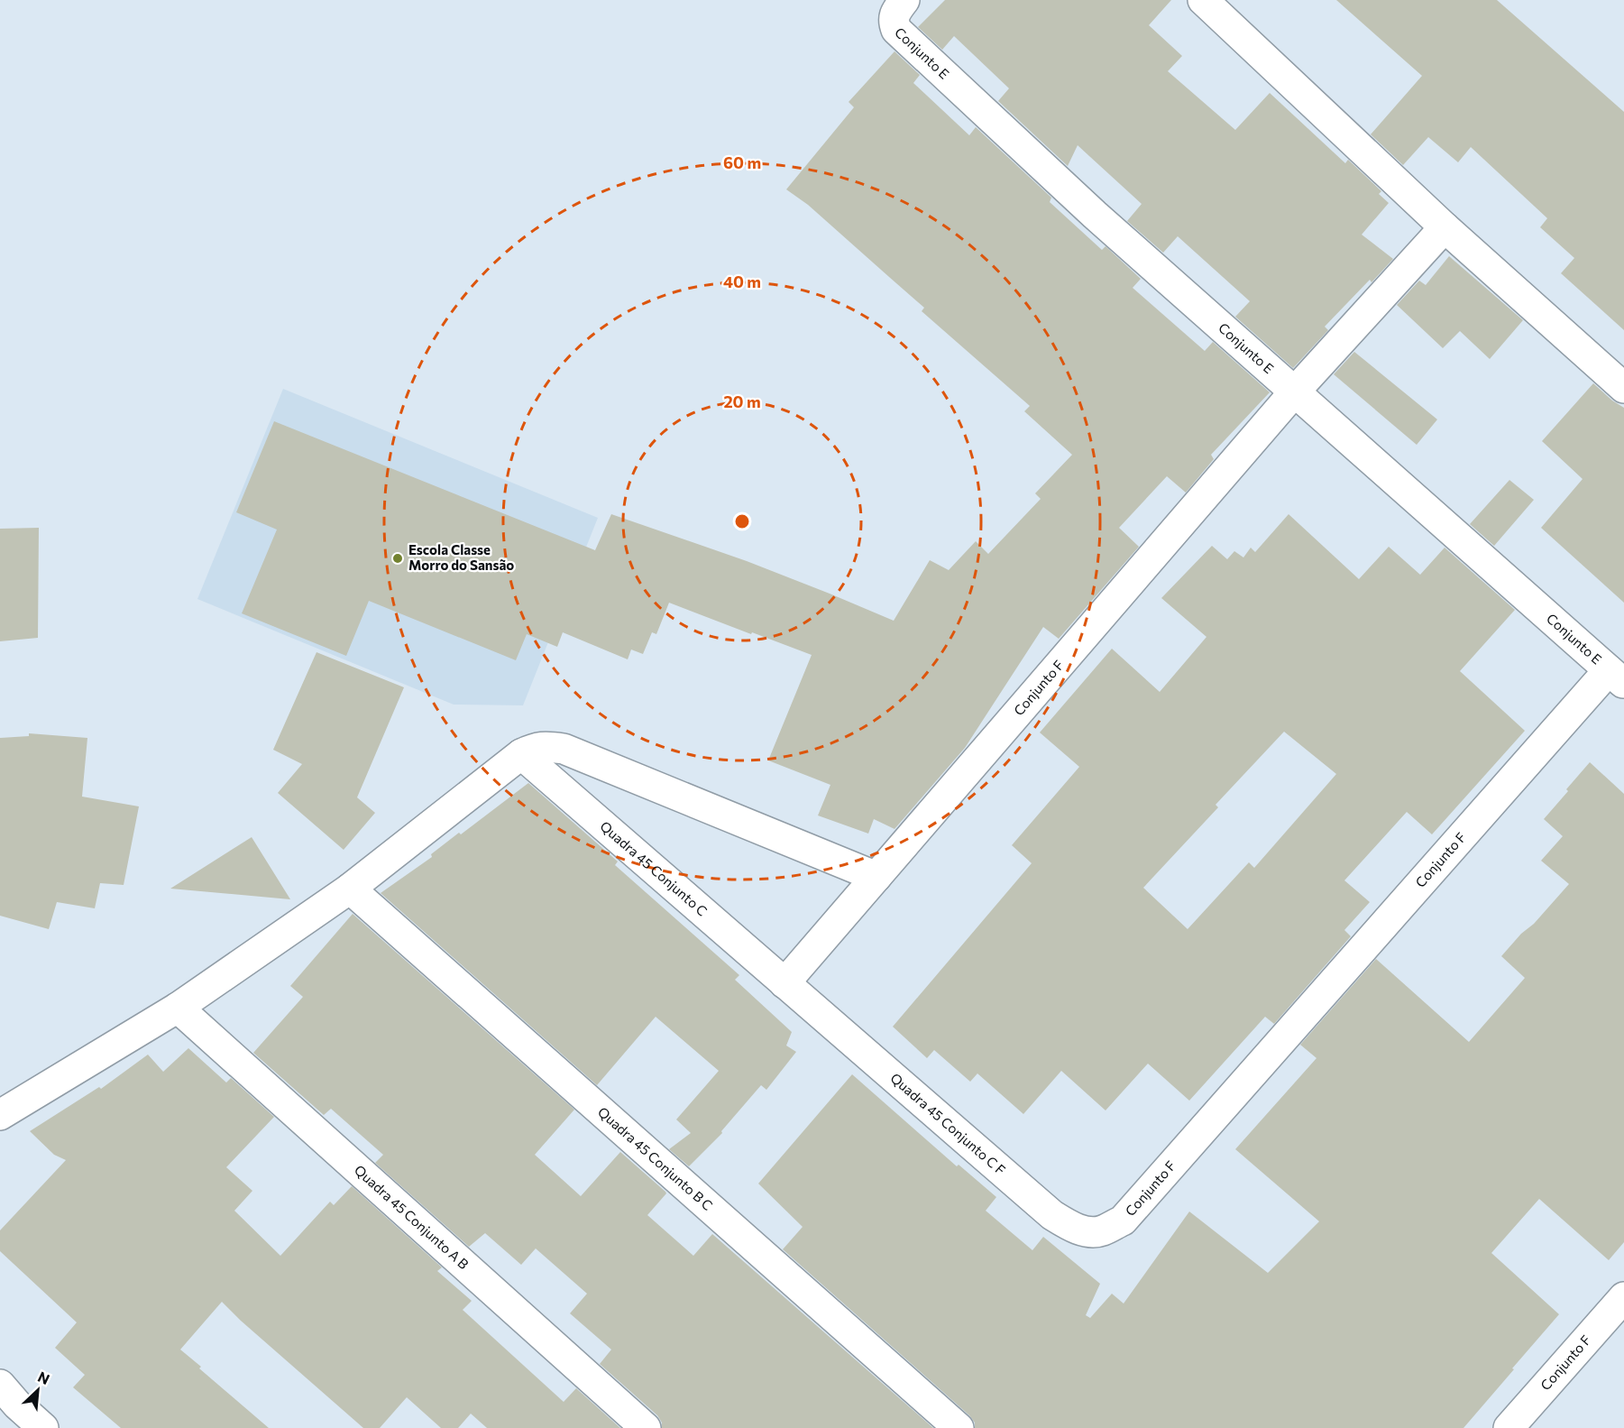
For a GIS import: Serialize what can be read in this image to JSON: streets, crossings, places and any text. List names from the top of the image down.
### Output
{
  "streets": {
    "street": [
      "Conjunto E",
      "Conjunto F",
      "Quadra 45 Conjunto C",
      "Quadra 45 Conjunto C F",
      "Quadra 45 Conjunto B C",
      "Quadra 45 Conjunto A B"
    ]
  },
  "crossings": [
    ["Conjunto E", "Conjunto F"],
    ["Conjunto F", "Quadra 45 Conjunto C"],
    ["Conjunto F", "Quadra 45 Conjunto C F"],
    ["Quadra 45 Conjunto C", "Quadra 45 Conjunto C F"]
  ],
  "places": ["Escola Classe Morro do Sansão"],
  "north": "top right",
  "rings": ["60 m", "40 m", "20 m"]
}
